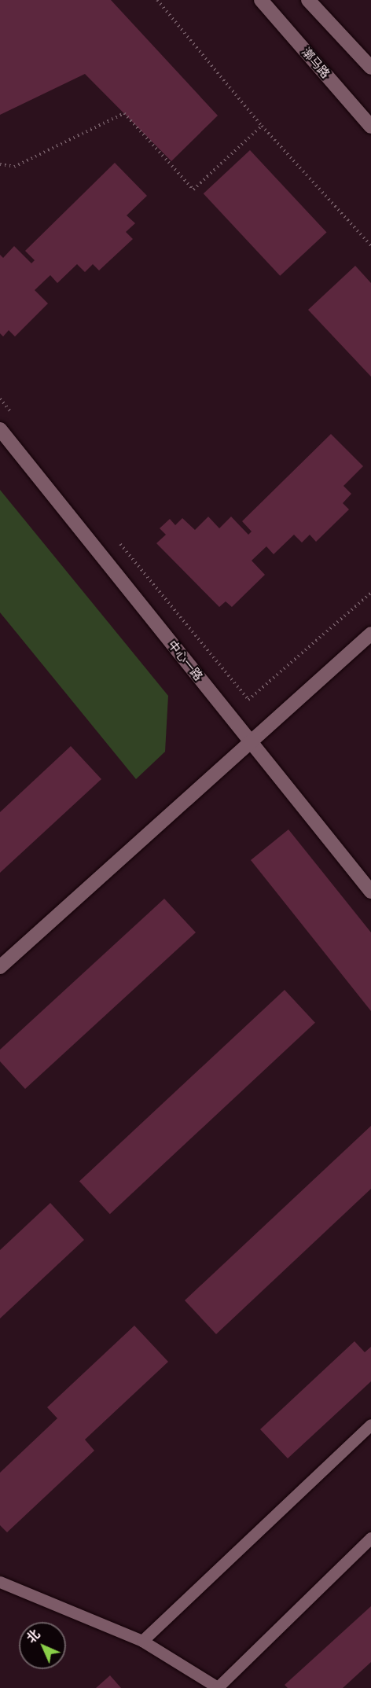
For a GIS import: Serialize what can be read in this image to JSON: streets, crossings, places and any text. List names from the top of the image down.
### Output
{
  "streets": {
    "street": ["漷马路", "中心一路"]
  },
  "north": "top left"
}
